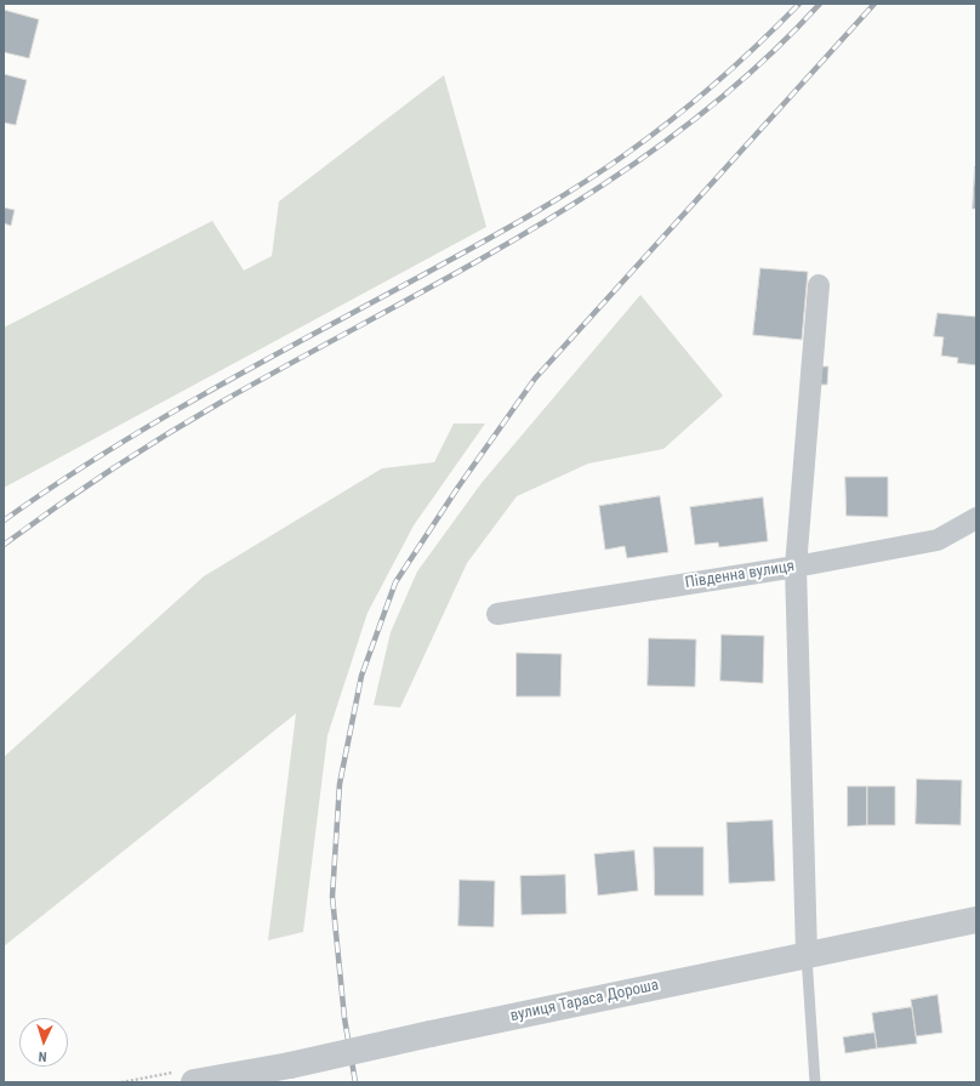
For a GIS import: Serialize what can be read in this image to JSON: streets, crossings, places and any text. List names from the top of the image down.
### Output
{
  "streets": {
    "street": ["Південна вулиця", "вулиця Тараса Дороша"]
  },
  "north": "bottom"
}
